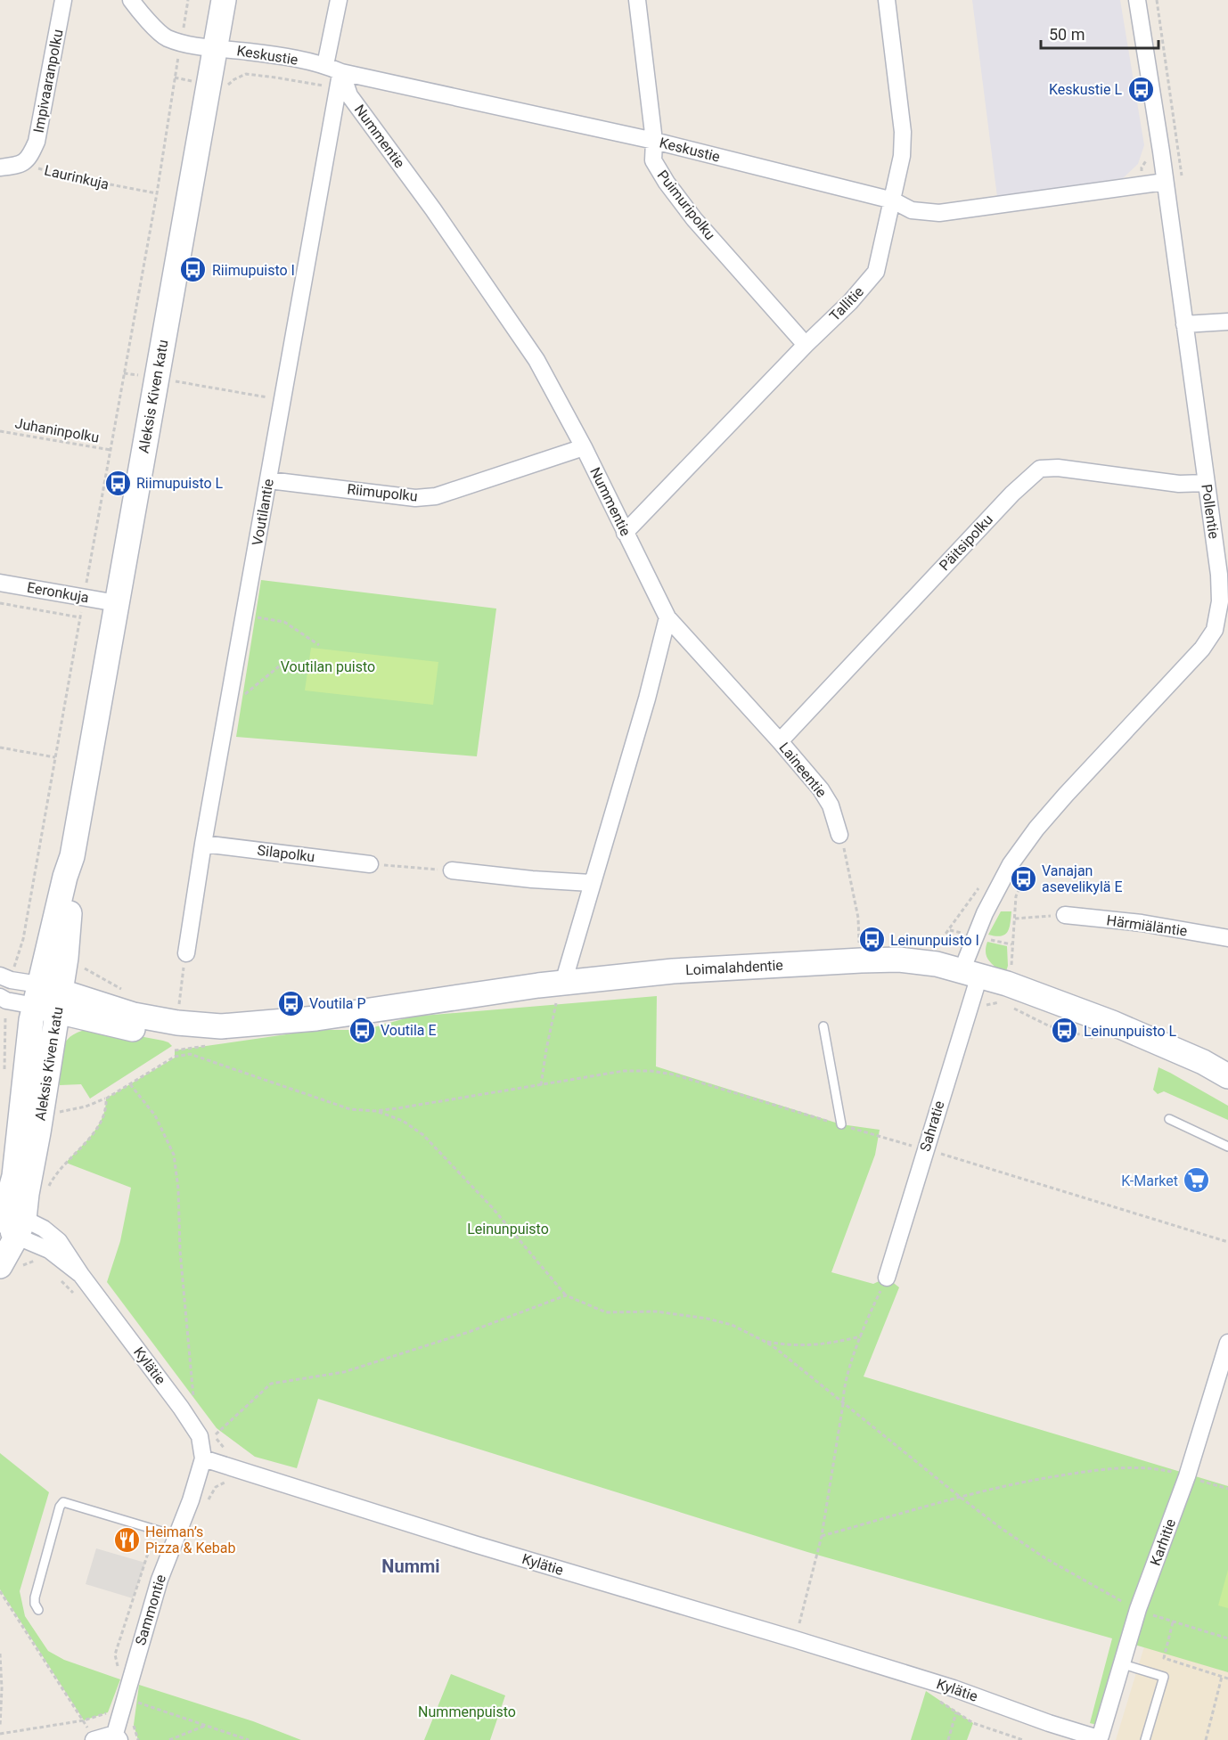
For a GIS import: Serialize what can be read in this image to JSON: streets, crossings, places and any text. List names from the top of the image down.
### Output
{
  "streets": {
    "main road": ["Aleksis Kiven katu", "Loimalahdentie"],
    "street": [
      "Keskustie",
      "Impivaaranpolku",
      "Nummentie",
      "Laurinkuja",
      "Puimuripolku",
      "Tallitie",
      "Riimupolku",
      "Pollentie",
      "Voutilantie",
      "Päitsipolku",
      "Eeronkuja",
      "Laineentie",
      "Silapolku",
      "Härmiäläntie",
      "Sahratie",
      "Kylätie",
      "Karhitie",
      "Sammontie"
    ],
    "path": ["Juhaninpolku"]
  },
  "crossings": [
    ["Keskustie", "Nummentie"],
    ["Keskustie", "Puimuripolku"],
    ["Keskustie", "Tallitie"],
    ["Keskustie", "Aleksis Kiven katu"],
    ["Keskustie", "Pollentie"],
    ["Keskustie", "Voutilantie"],
    ["Impivaaranpolku", "Laurinkuja"],
    ["Nummentie", "Tallitie"],
    ["Nummentie", "Riimupolku"],
    ["Nummentie", "Voutilantie"],
    ["Nummentie", "Laineentie"],
    ["Puimuripolku", "Tallitie"],
    ["Aleksis Kiven katu", "Eeronkuja"],
    ["Aleksis Kiven katu", "Loimalahdentie"],
    ["Aleksis Kiven katu", "Kylätie"],
    ["Riimupolku", "Voutilantie"],
    ["Pollentie", "Päitsipolku"],
    ["Pollentie", "Loimalahdentie"],
    ["Pollentie", "Sahratie"],
    ["Voutilantie", "Silapolku"],
    ["Päitsipolku", "Laineentie"],
    ["Loimalahdentie", "Sahratie"],
    ["Kylätie", "Karhitie"],
    ["Kylätie", "Sammontie"]
  ],
  "districts": ["Nummi"],
  "parks": ["Voutilan puisto", "Leinunpuisto", "Nummenpuisto"],
  "places": {
    "bus stop": [
      "Keskustie L",
      "Riimupuisto I",
      "Riimupuisto L",
      "Vanajan asevelikylä E",
      "Leinunpuisto I",
      "Voutila P",
      "Voutila E",
      "Leinunpuisto L"
    ],
    "supermarket": ["K-Market"],
    "restaurant": ["Heiman’s Pizza & Kebab"]
  },
  "scale_bar": "50 m"
}
